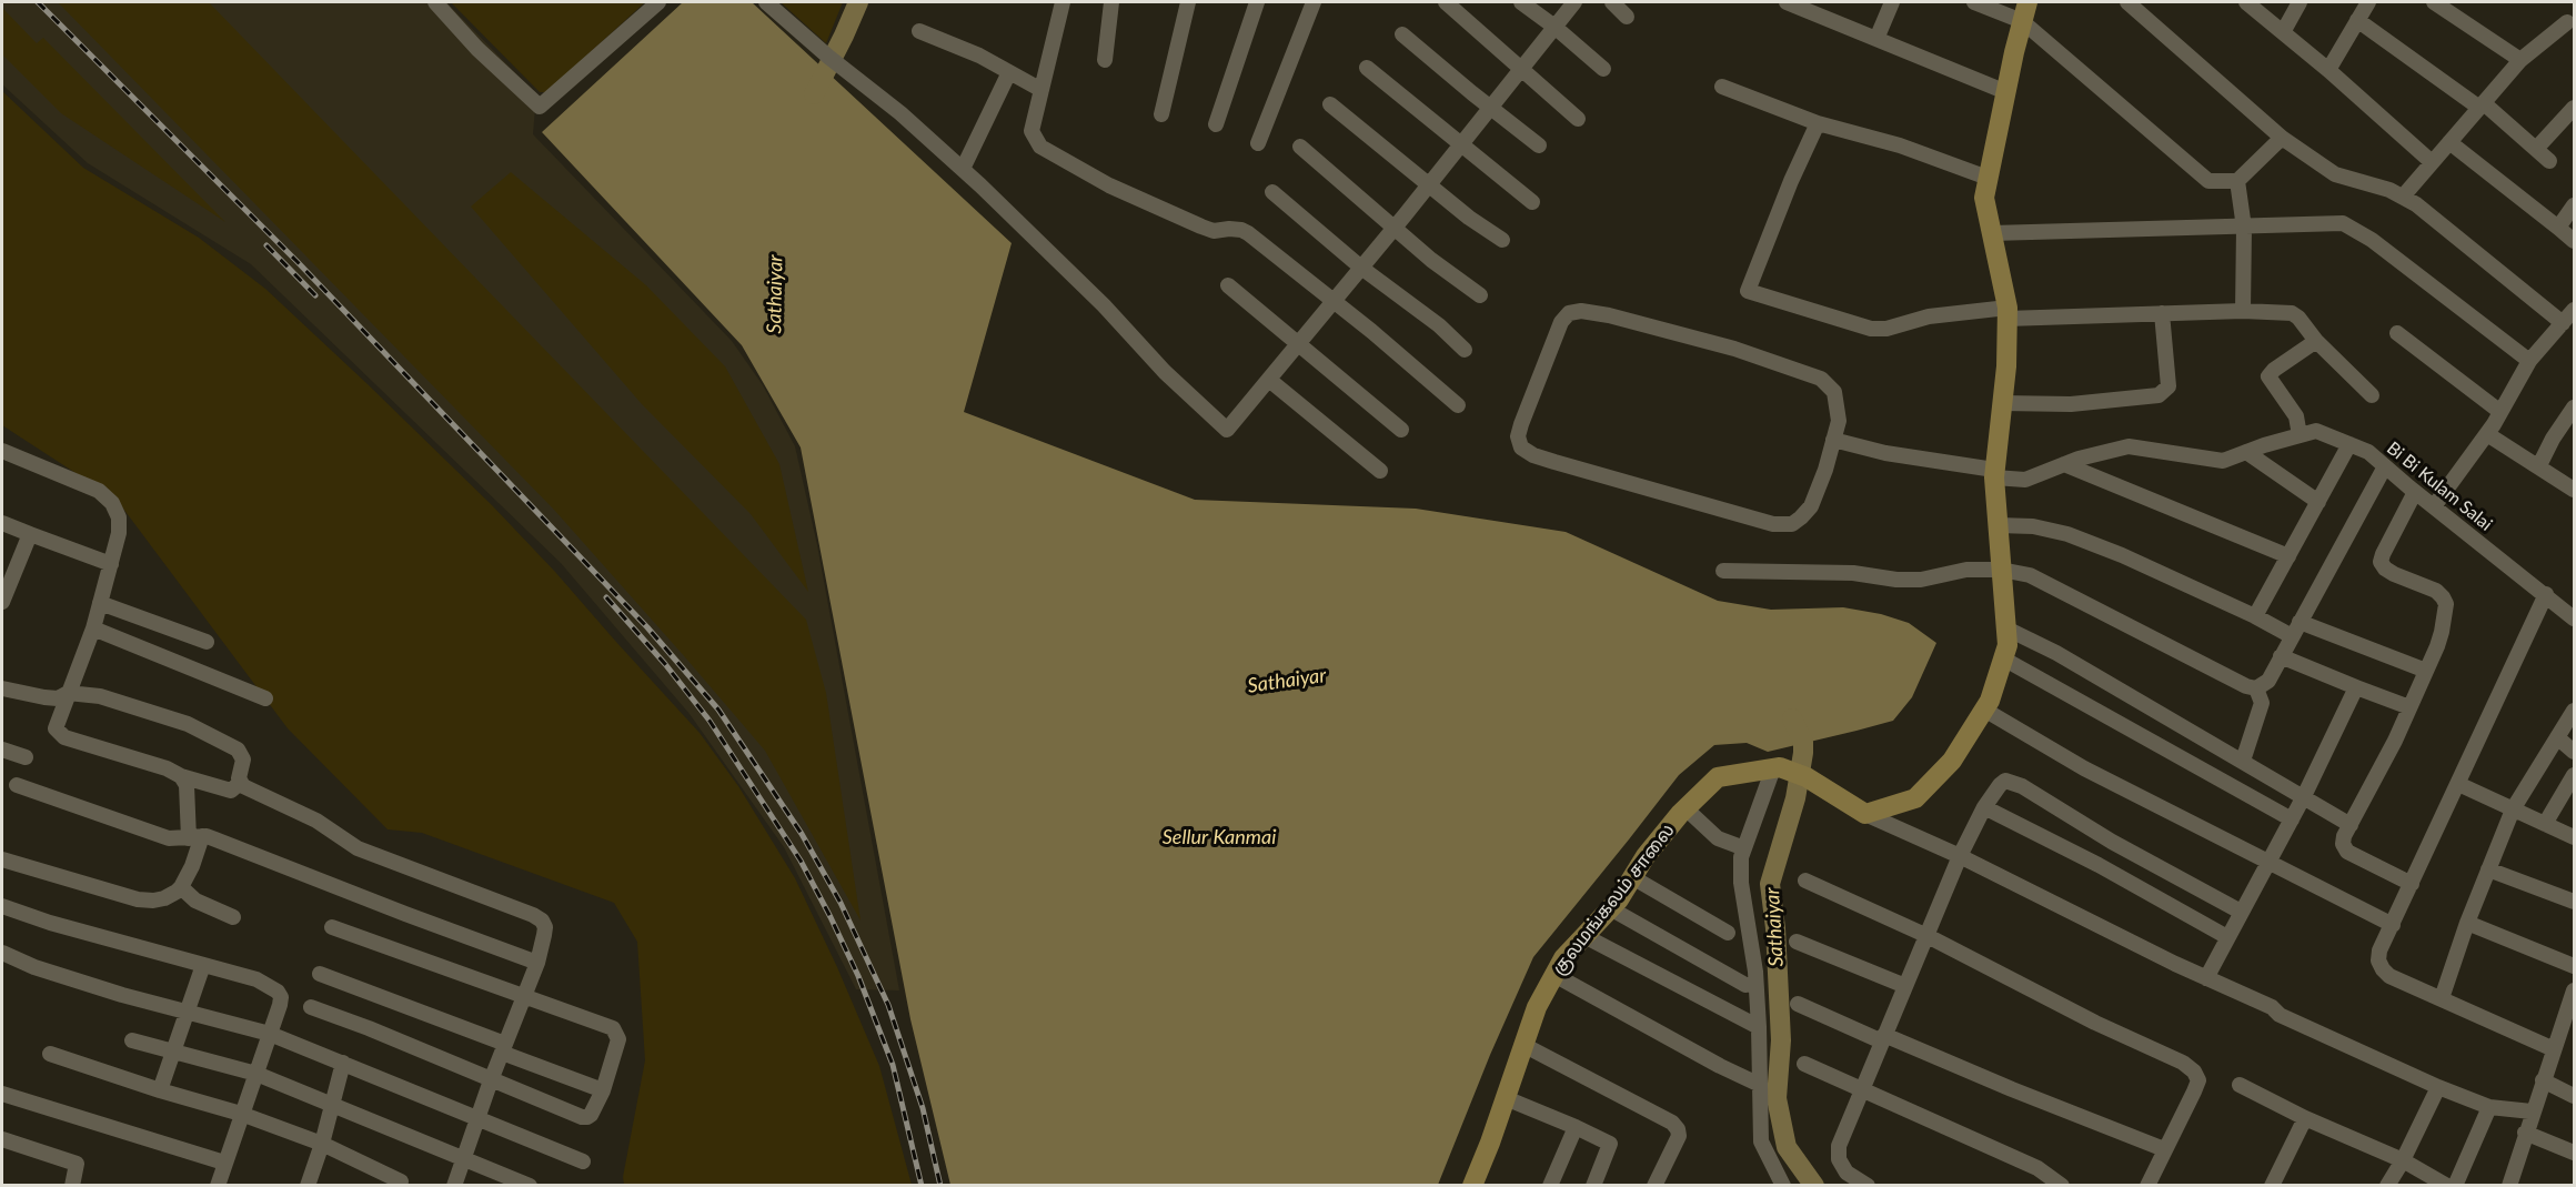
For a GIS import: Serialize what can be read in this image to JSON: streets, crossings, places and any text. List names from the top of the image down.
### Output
{
  "streets": {
    "main road": ["குலமங்கலம் சாலை"],
    "street": ["Bi Bi Kulam Salai"]
  },
  "water": ["Sathaiyar", "Sellur Kanmai"]
}
